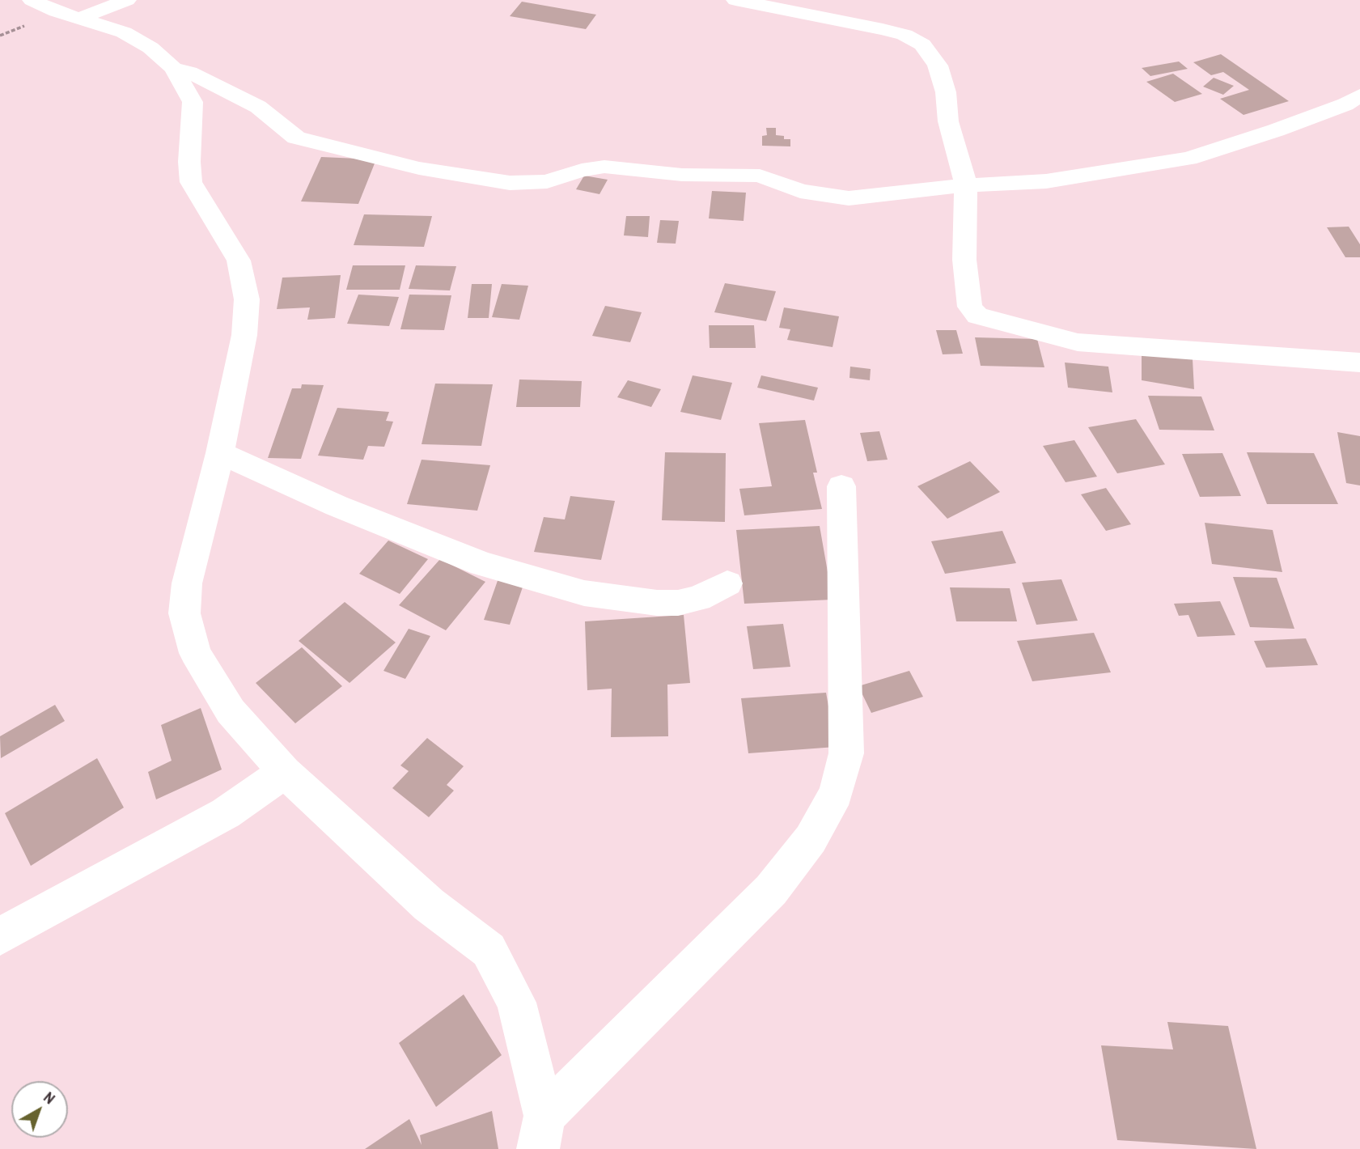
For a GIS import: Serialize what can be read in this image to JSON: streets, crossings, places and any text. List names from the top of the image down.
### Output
{
  "north": "top right"
}
